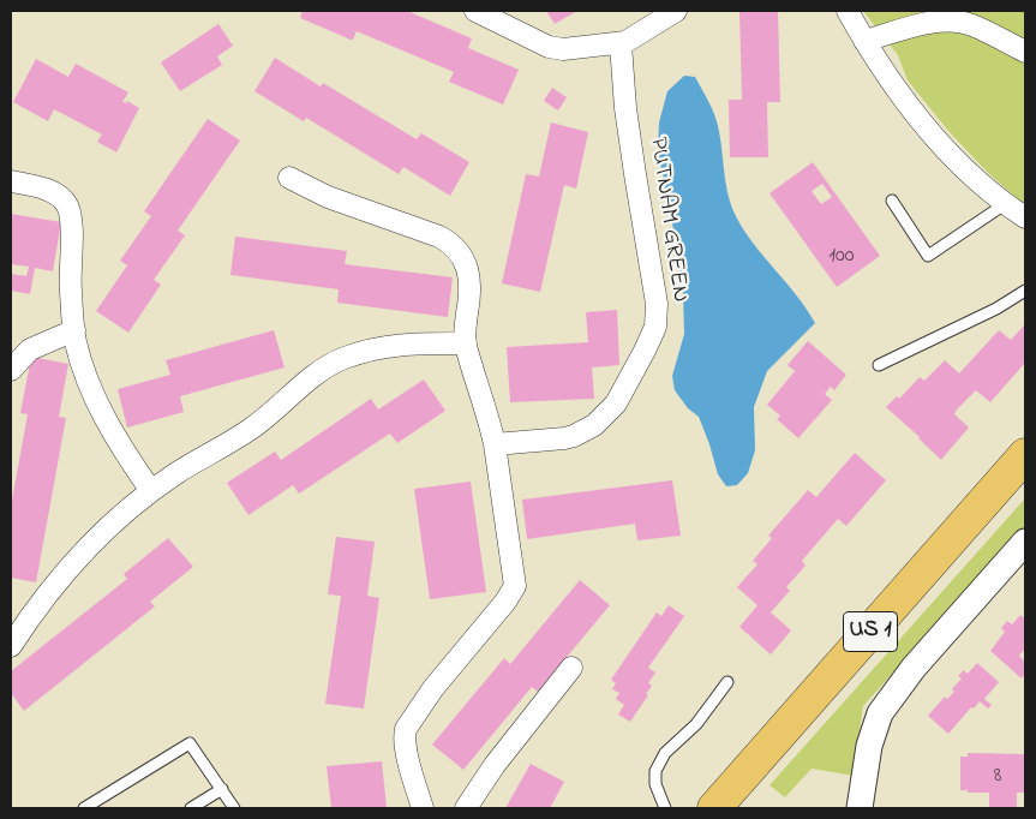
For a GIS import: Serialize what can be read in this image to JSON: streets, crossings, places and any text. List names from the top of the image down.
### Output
{
  "streets": {
    "main road": ["US 1"],
    "street": ["PUTNAM GREEN"]
  },
  "house_numbers": ["100", "8"]
}
